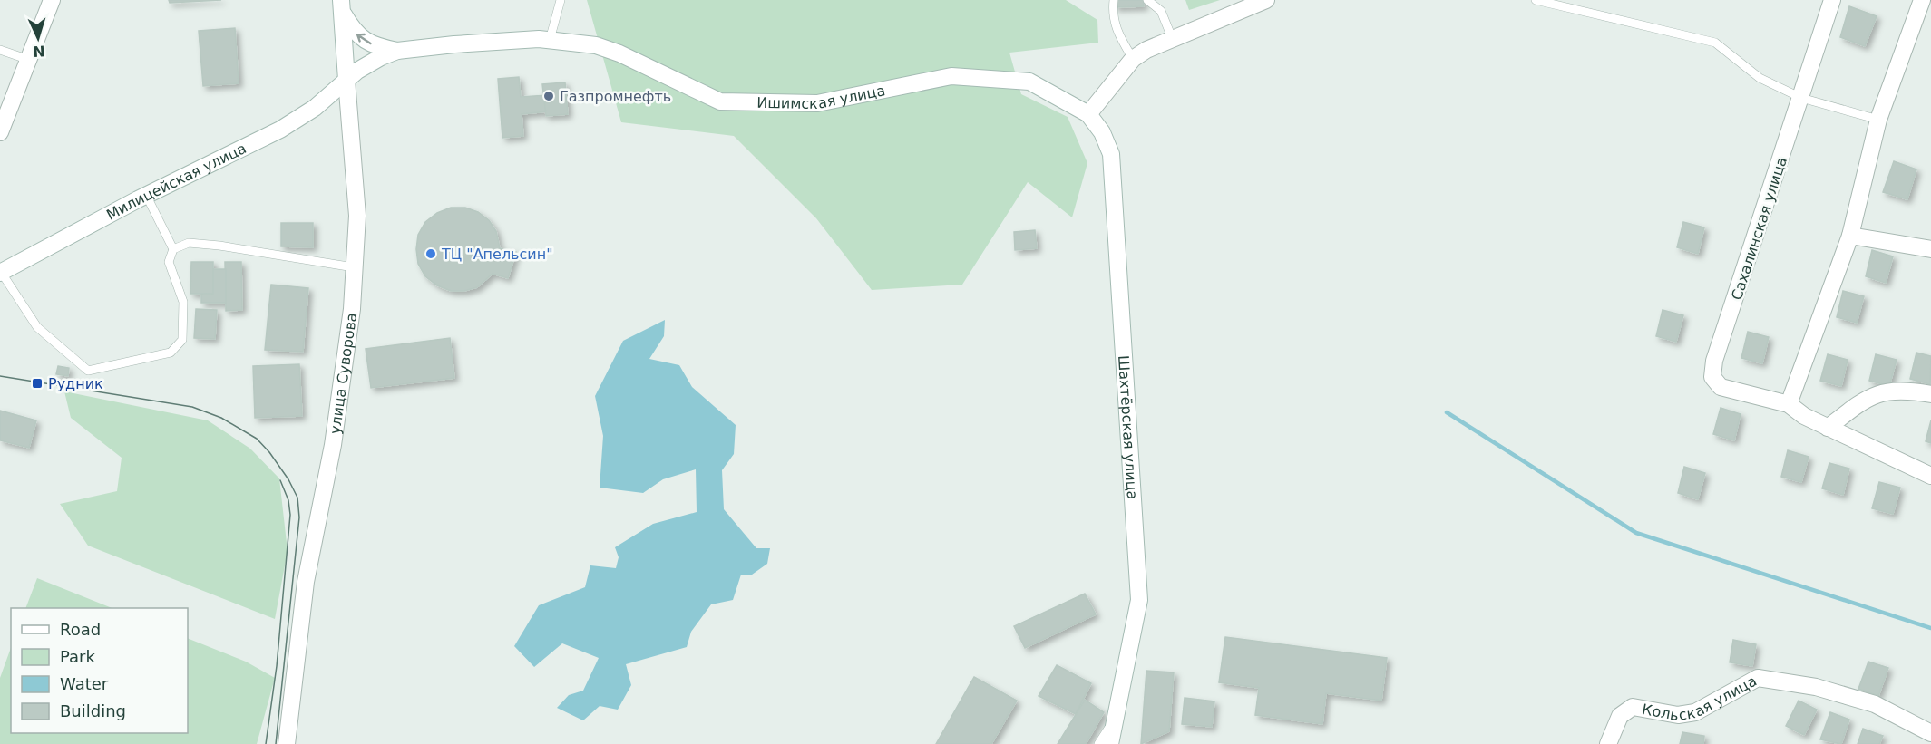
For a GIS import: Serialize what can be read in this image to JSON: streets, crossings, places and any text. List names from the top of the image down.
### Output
{
  "streets": {
    "street": [
      "Ишимская улица",
      "Милицейская улица",
      "Сахалинская улица",
      "улица Суворова",
      "Шахтёрская улица",
      "Кольская улица"
    ]
  },
  "crossings": [
    ["Ишимская улица", "Милицейская улица"],
    ["Ишимская улица", "улица Суворова"],
    ["Ишимская улица", "Шахтёрская улица"],
    ["Милицейская улица", "улица Суворова"]
  ],
  "places": {
    "other": ["Газпромнефть", "ТЦ \"Апельсин\""],
    "transit": ["Рудник"]
  },
  "legend": [
    "Road",
    "Park",
    "Water",
    "Building"
  ],
  "north": "bottom"
}
